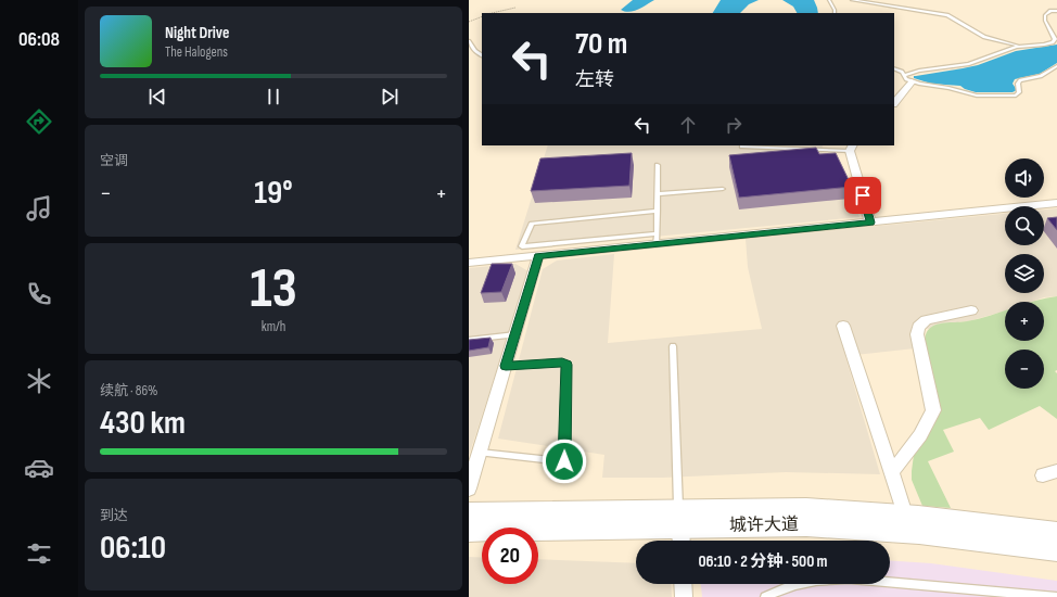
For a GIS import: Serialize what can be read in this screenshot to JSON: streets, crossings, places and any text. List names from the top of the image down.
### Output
{
  "streets": {
    "main road": ["城许大道"]
  },
  "page": {
    "tabs": "06:08",
    "turn": ["70 m", "左转"],
    "song": ["Night Drive", "The Halogens"],
    "tile": [
      "空调",
      ["13", "km/h"],
      ["续航 · 86%", "430 km"],
      ["到达", "06:10"]
    ],
    "map_buttons": ["+", "−"],
    "heat": ["−", "19°", "+"],
    "limit": "20",
    "trip": "06:10 · 2 分钟 · 500 m"
  }
}
